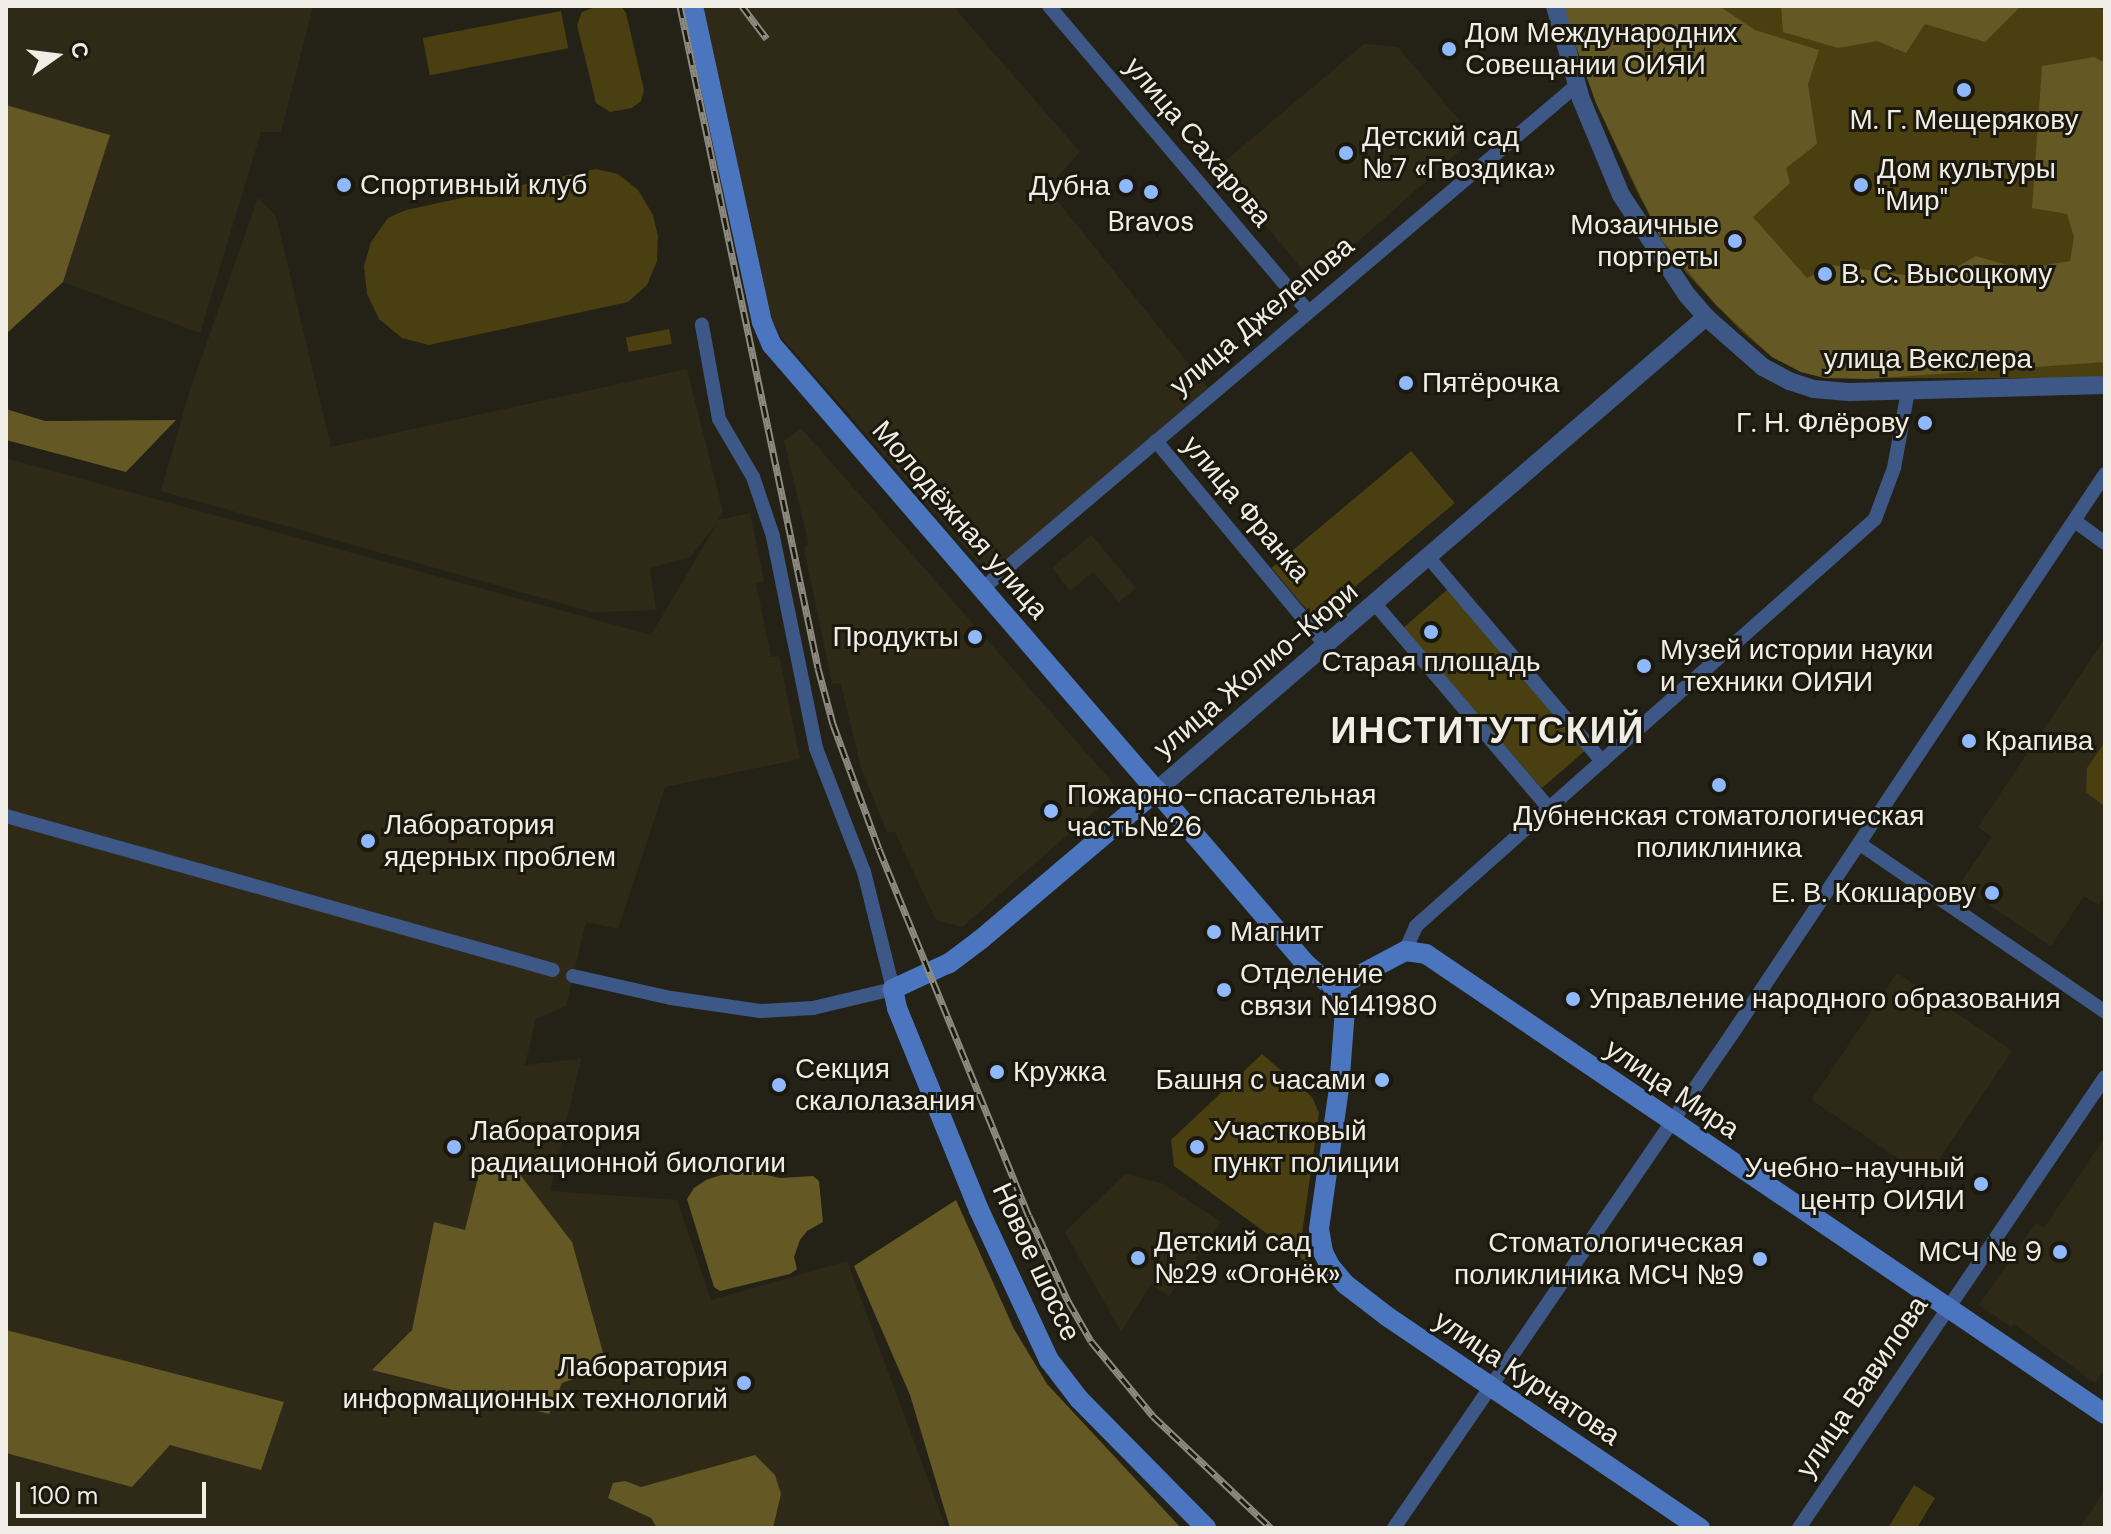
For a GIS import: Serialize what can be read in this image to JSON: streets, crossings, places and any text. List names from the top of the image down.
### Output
{
  "streets": {
    "main road": [
      "Молодёжная улица",
      "улица Жолио-Кюри",
      "улица Мира",
      "Новое шоссе",
      "улица Курчатова"
    ],
    "street": [
      "улица Сахарова",
      "улица Джелепова",
      "улица Векслера",
      "улица Франка",
      "улица Вавилова"
    ]
  },
  "crossings": [
    ["улица Сахарова", "улица Джелепова"],
    ["улица Джелепова", "улица Векслера"],
    ["улица Джелепова", "улица Франка"],
    ["улица Джелепова", "Молодёжная улица"],
    ["улица Векслера", "улица Жолио-Кюри"],
    ["улица Франка", "улица Жолио-Кюри"],
    ["Молодёжная улица", "улица Жолио-Кюри"],
    ["Молодёжная улица", "улица Курчатова"],
    ["улица Жолио-Кюри", "Новое шоссе"],
    ["улица Мира", "улица Вавилова"]
  ],
  "districts": ["ИНСТИТУТСКИЙ"],
  "places": [
    "Дом Международних Совещании ОИЯИ",
    "М. Г. Мещерякову",
    "Детский сад №7 «Гвоздика»",
    "Спортивный клуб",
    "Дом культуры \"Мир\"",
    "Дубна",
    "Bravos",
    "Мозаичные портреты",
    "В. С. Высоцкому",
    "Пятёрочка",
    "Г. Н. Флёрову",
    "Старая площадь",
    "Продукты",
    "Музей истории науки и техники ОИЯИ",
    "Крапива",
    "Дубненская стоматологическая поликлиника",
    "Пожарно-спасательная часть№26",
    "Лаборатория ядерных проблем",
    "Е. В. Кокшарову",
    "Магнит",
    "Отделение связи №141980",
    "Управление народного образования",
    "Кружка",
    "Башня с часами",
    "Секция скалолазания",
    "Лаборатория радиационной биологии",
    "Участковый пункт полиции",
    "Учебно-научный центр ОИЯИ",
    "МСЧ № 9",
    "Детский сад №29 «Огонёк»",
    "Стоматологическая поликлиника МСЧ №9",
    "Лаборатория информационных технологий"
  ],
  "scale_bar": "100 m",
  "north": "right"
}
